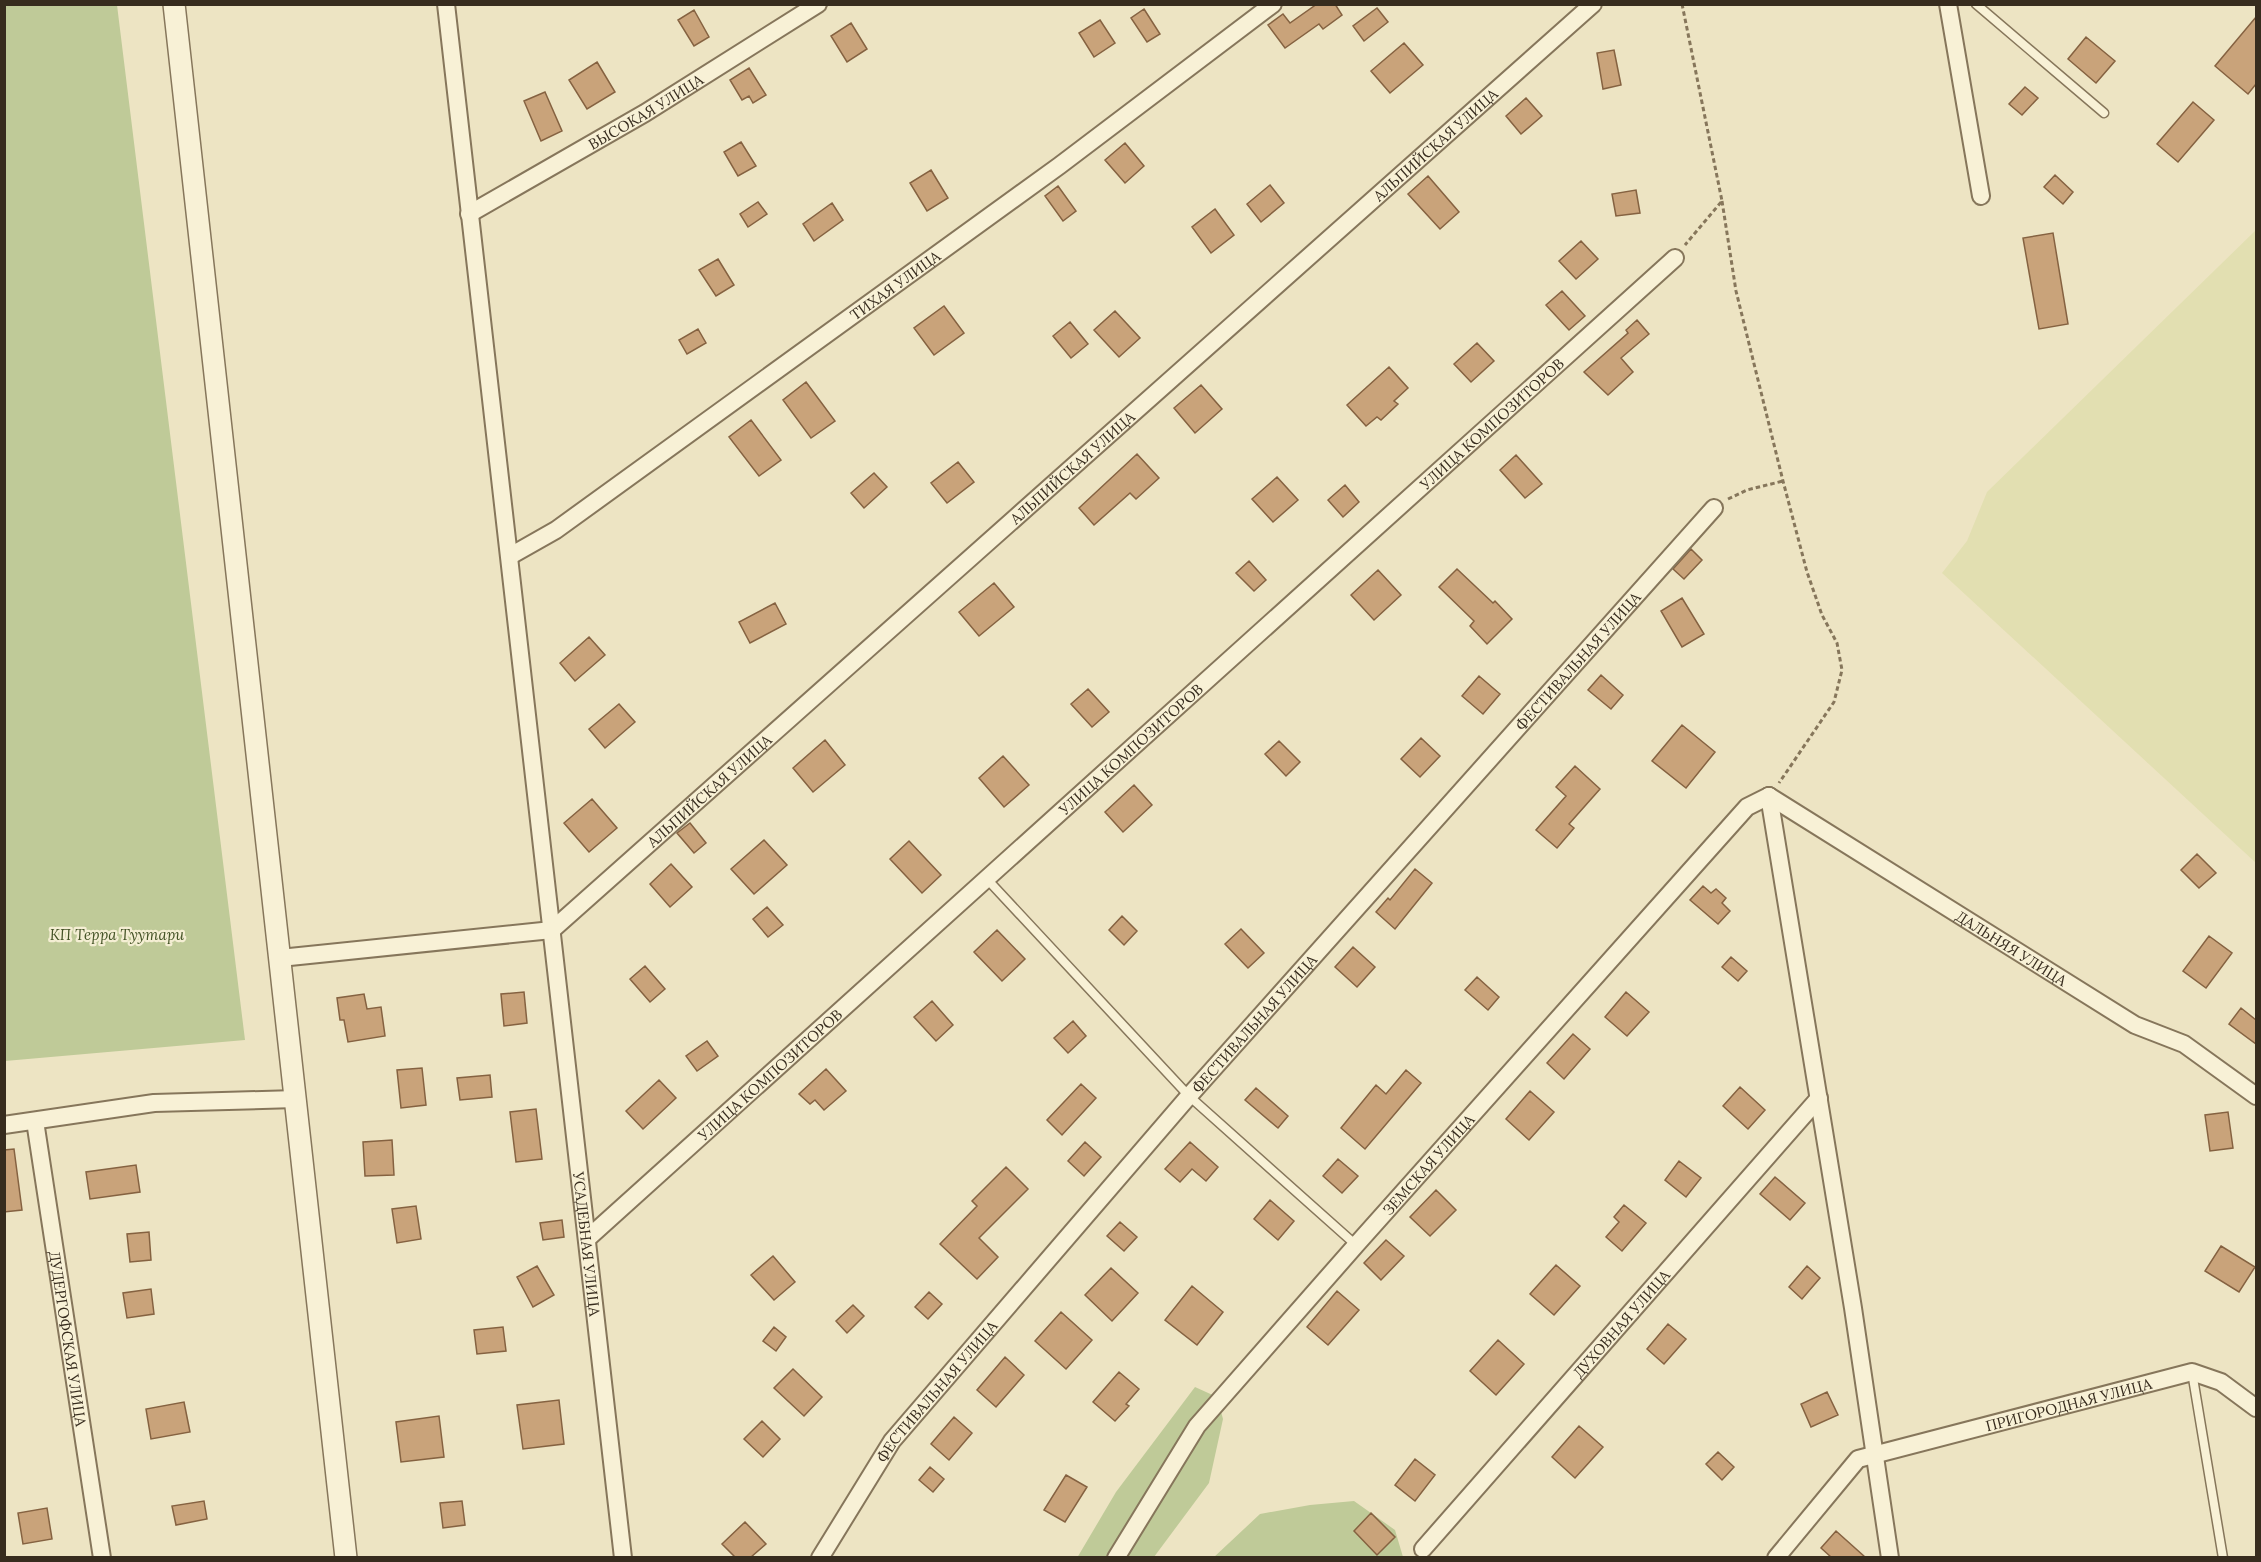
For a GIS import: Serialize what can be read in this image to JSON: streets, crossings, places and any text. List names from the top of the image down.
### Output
{
  "streets": {
    "street": [
      "ВЫСОКАЯ УЛИЦА",
      "АЛЬПИЙСКАЯ УЛИЦА",
      "ТИХАЯ УЛИЦА",
      "УЛИЦА КОМПОЗИТОРОВ",
      "ФЕСТИВАЛЬНАЯ УЛИЦА",
      "ДАЛЬНЯЯ УЛИЦА",
      "ЗЕМСКАЯ УЛИЦА",
      "УСАДЕБНАЯ УЛИЦА",
      "ДУХОВНАЯ УЛИЦА",
      "ДУДЕРГОФСКАЯ УЛИЦА",
      "ПРИГОРОДНАЯ УЛИЦА"
    ]
  },
  "crossings": [
    ["ВЫСОКАЯ УЛИЦА", "УСАДЕБНАЯ УЛИЦА"],
    ["АЛЬПИЙСКАЯ УЛИЦА", "УСАДЕБНАЯ УЛИЦА"],
    ["ТИХАЯ УЛИЦА", "УСАДЕБНАЯ УЛИЦА"],
    ["УЛИЦА КОМПОЗИТОРОВ", "УСАДЕБНАЯ УЛИЦА"],
    ["ДАЛЬНЯЯ УЛИЦА", "ЗЕМСКАЯ УЛИЦА"]
  ],
  "parks": ["КП Терра Туутари"]
}
